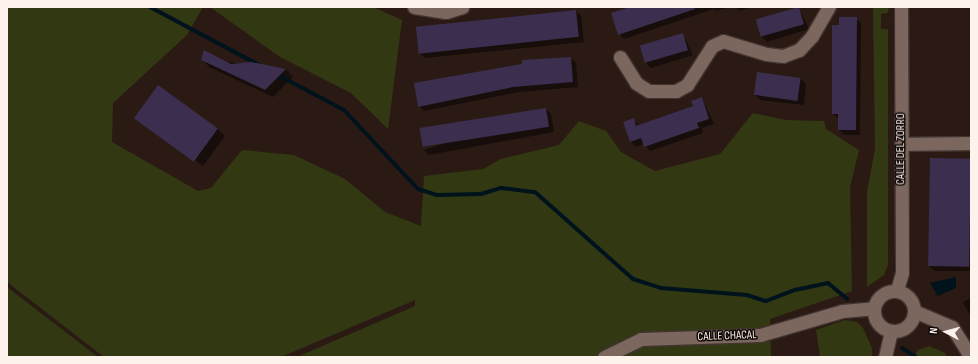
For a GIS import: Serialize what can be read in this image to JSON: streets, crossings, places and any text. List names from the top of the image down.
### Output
{
  "streets": {
    "street": ["CALLE DEL ZORRO", "CALLE CHACAL"]
  },
  "crossings": [
    ["CALLE DEL ZORRO", "CALLE CHACAL"]
  ],
  "north": "left"
}
